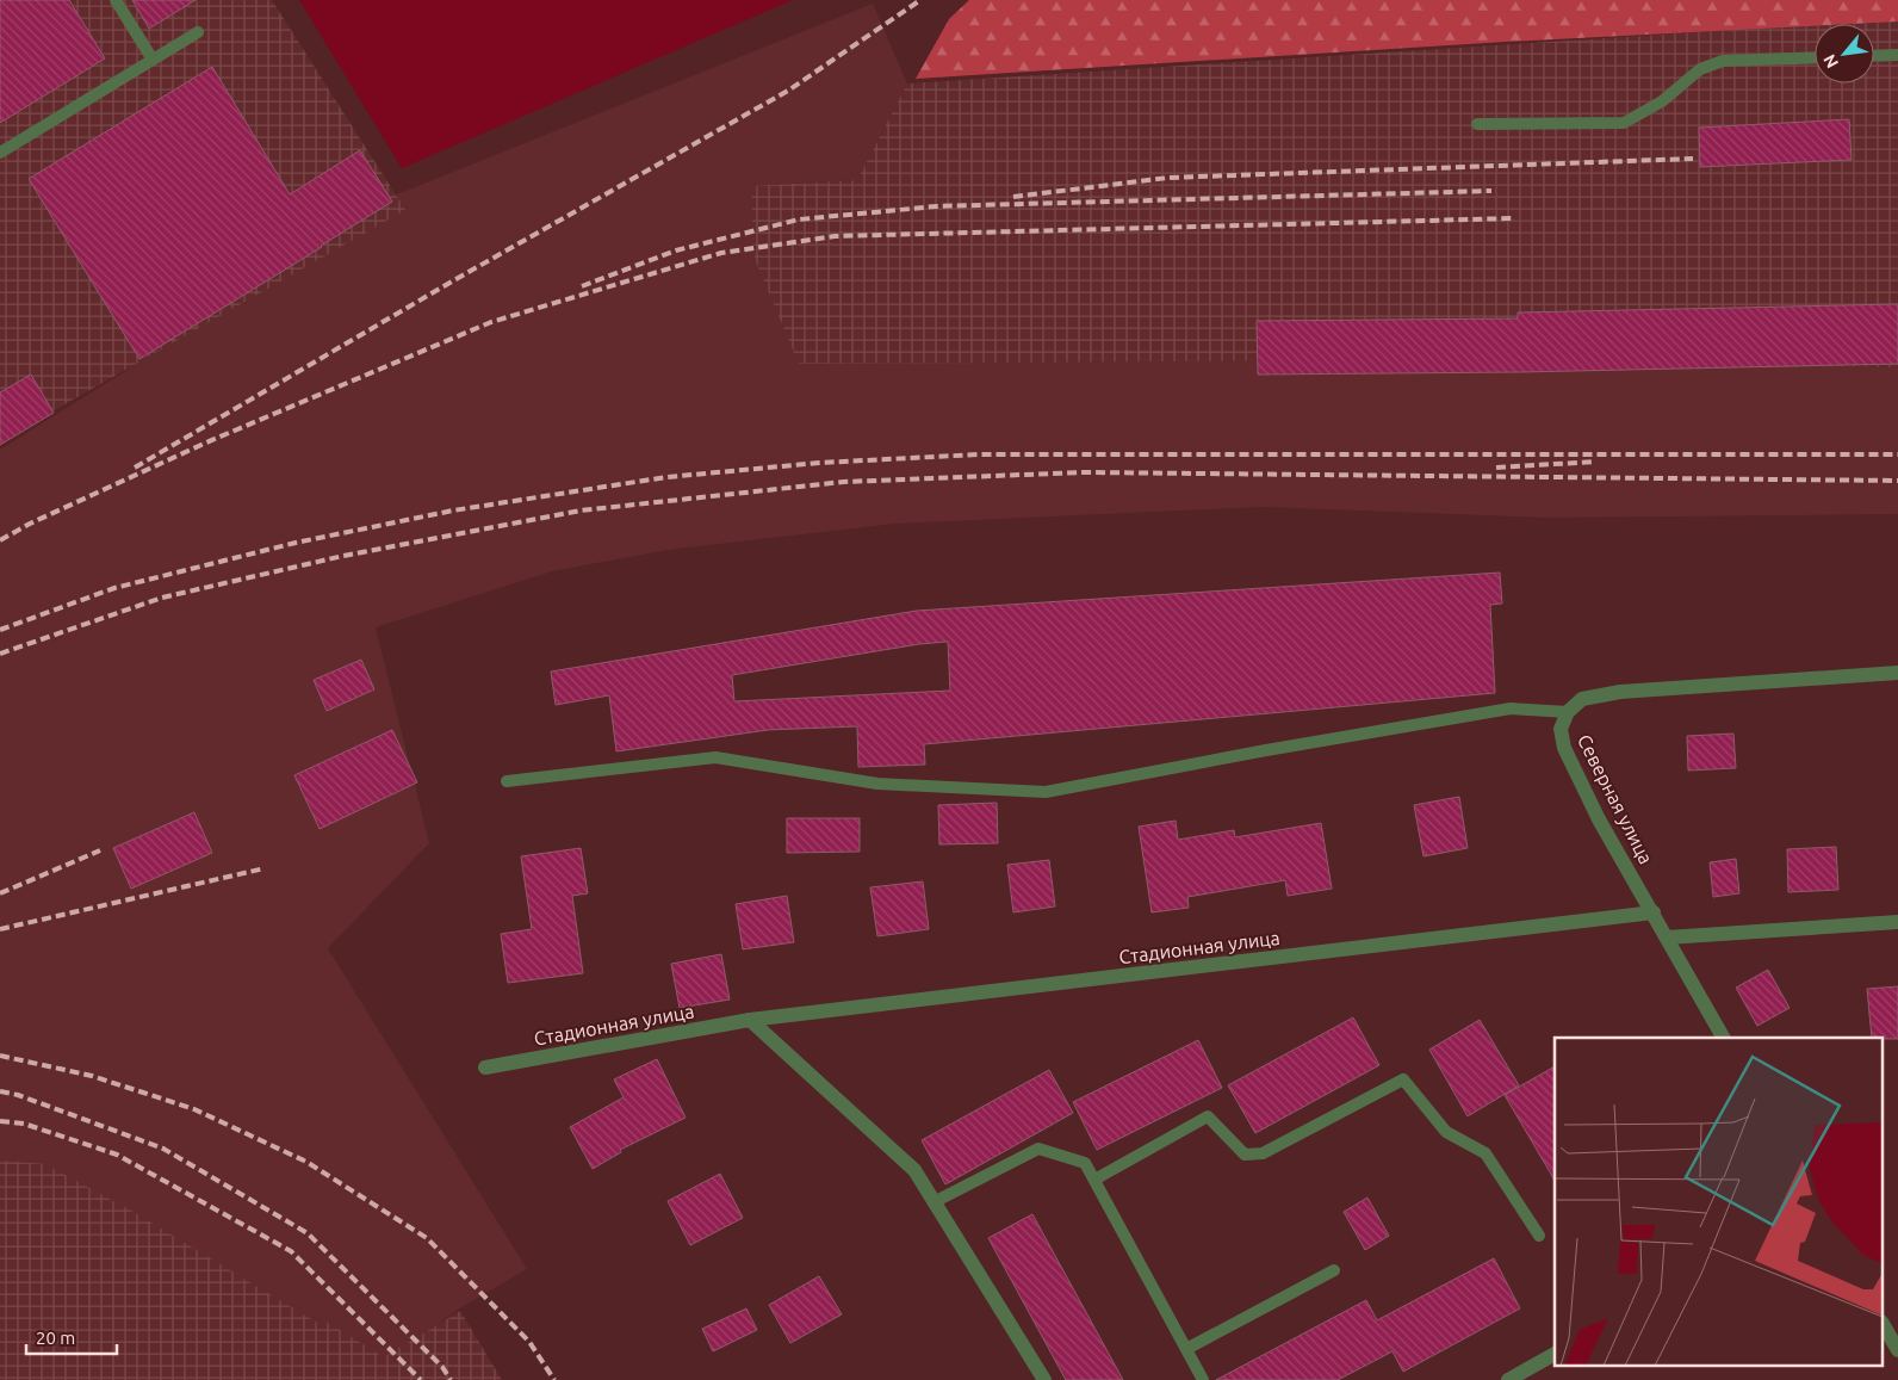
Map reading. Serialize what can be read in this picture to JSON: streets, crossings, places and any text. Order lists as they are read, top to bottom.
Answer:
{
  "streets": {
    "street": ["Северная улица", "Стадионная улица"]
  },
  "crossings": [
    ["Северная улица", "Стадионная улица"]
  ],
  "scale_bar": "20 m",
  "north": "bottom left"
}
